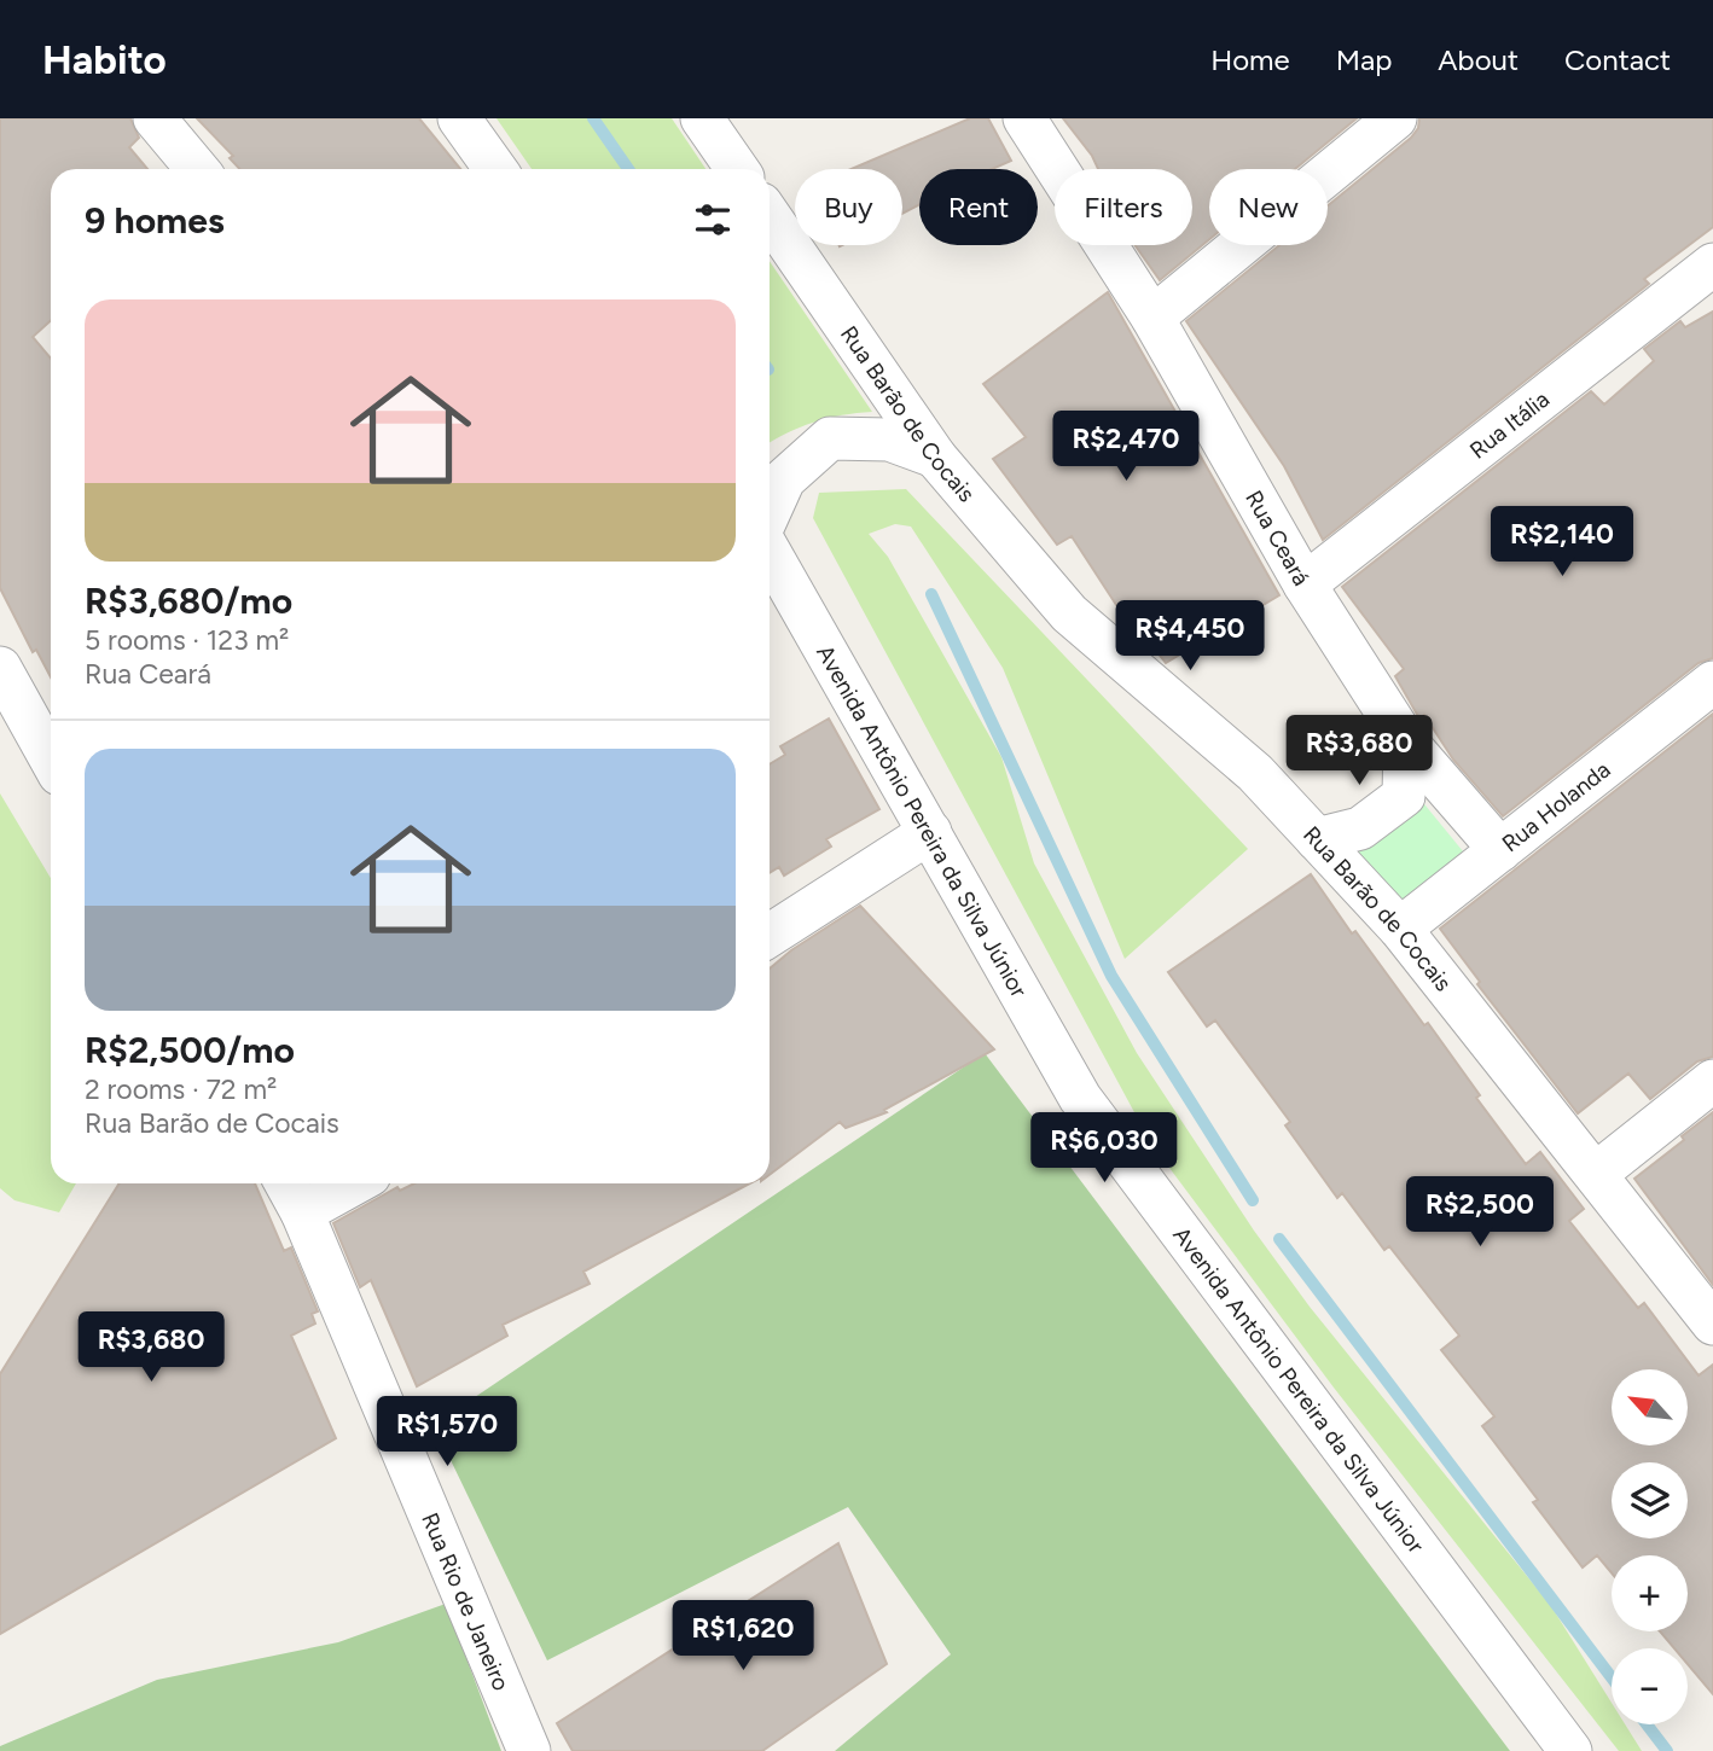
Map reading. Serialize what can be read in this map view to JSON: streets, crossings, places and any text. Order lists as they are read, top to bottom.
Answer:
{
  "streets": {
    "street": [
      "Rua Barão de Cocais",
      "Rua Itália",
      "Rua Ceará",
      "Rua Holanda",
      "Avenida Antônio Pereira da Silva Júnior",
      "Rua Rio de Janeiro"
    ]
  },
  "crossings": [
    ["Rua Barão de Cocais", "Rua Holanda"],
    ["Rua Itália", "Rua Ceará"],
    ["Rua Ceará", "Rua Holanda"]
  ],
  "north": "top left",
  "page": {
    "header": "Habito",
    "nav": [
      "Home",
      "Map",
      "About",
      "Contact"
    ],
    "chip": [
      "Buy",
      "Rent",
      "Filters",
      "New"
    ],
    "heading": "9 homes",
    "list": [
      {
        "name": "R$3,680/mo",
        "note": "5 rooms · 123 m² · Rua Ceará"
      },
      {
        "name": "R$2,500/mo",
        "note": "2 rooms · 72 m² · Rua Barão de Cocais"
      }
    ],
    "price": [
      "R$2,470",
      "R$2,140",
      "R$4,450",
      "R$3,680",
      "R$6,030",
      "R$2,500",
      "R$3,680",
      "R$1,570",
      "R$1,620"
    ],
    "map_buttons": ["+", "−"]
  }
}
